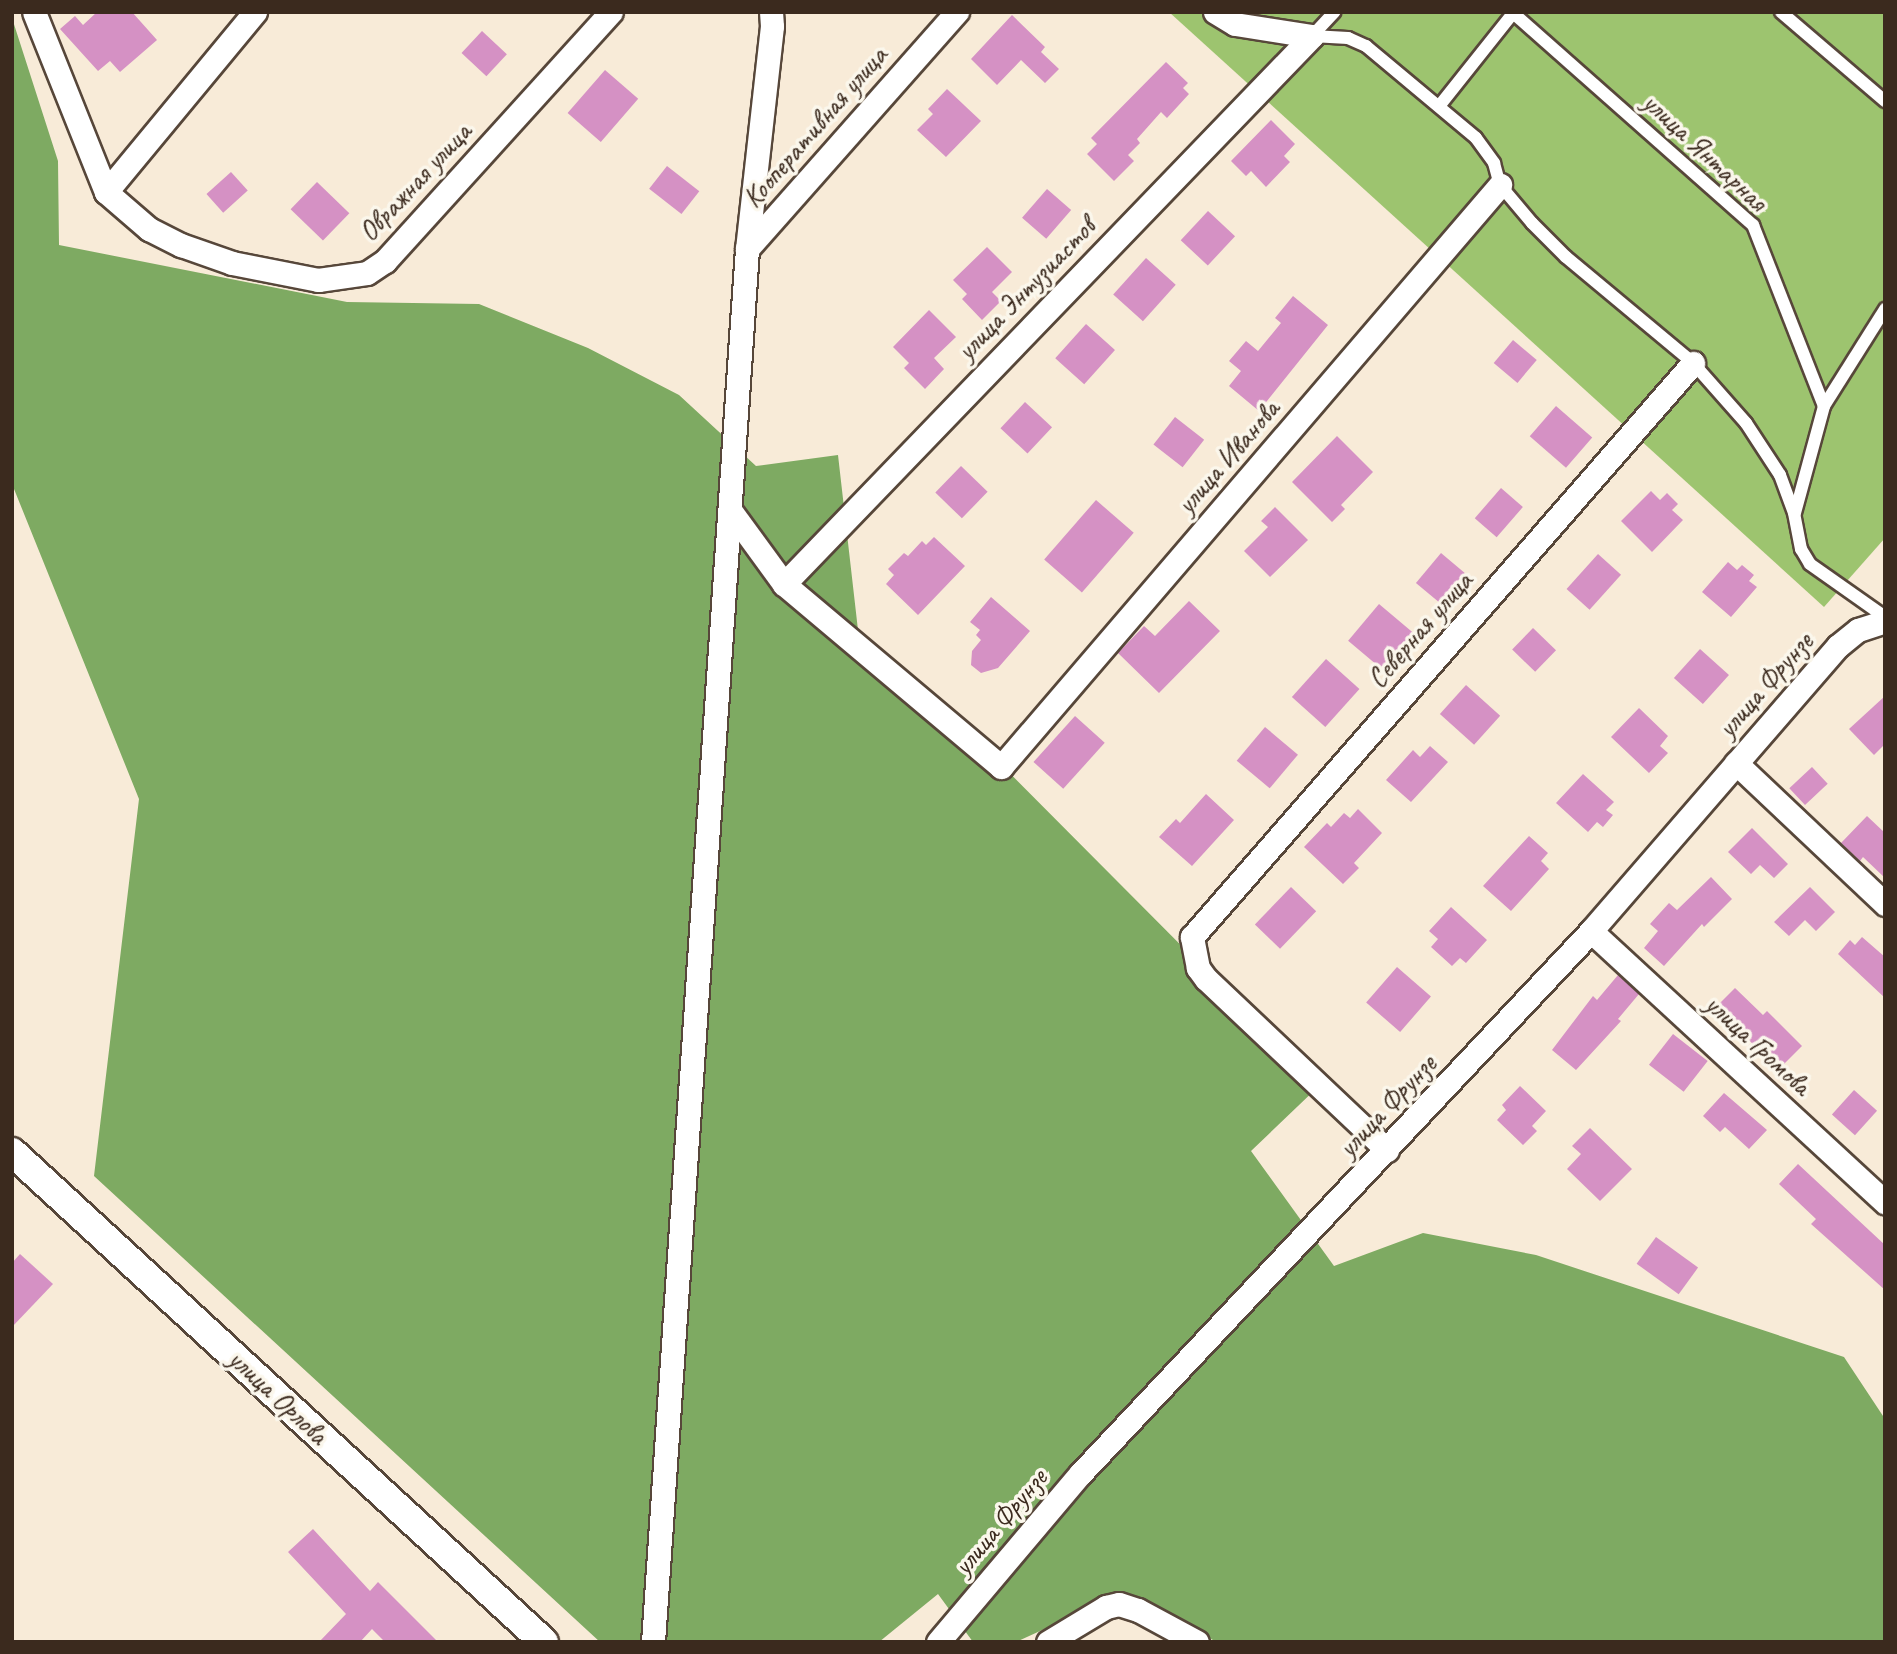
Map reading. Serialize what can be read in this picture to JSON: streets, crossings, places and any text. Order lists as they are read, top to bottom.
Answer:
{
  "streets": {
    "street": [
      "Кооперативная улица",
      "Овражная улица",
      "улица Энтузиастов",
      "улица Иванова",
      "Северная улица",
      "улица Фрунзе",
      "улица Громова",
      "улица Орлова"
    ],
    "lane": ["улица Янтарная"]
  },
  "crossings": [
    ["улица Энтузиастов", "улица Иванова"],
    ["Северная улица", "улица Фрунзе"],
    ["улица Фрунзе", "улица Громова"]
  ]
}
